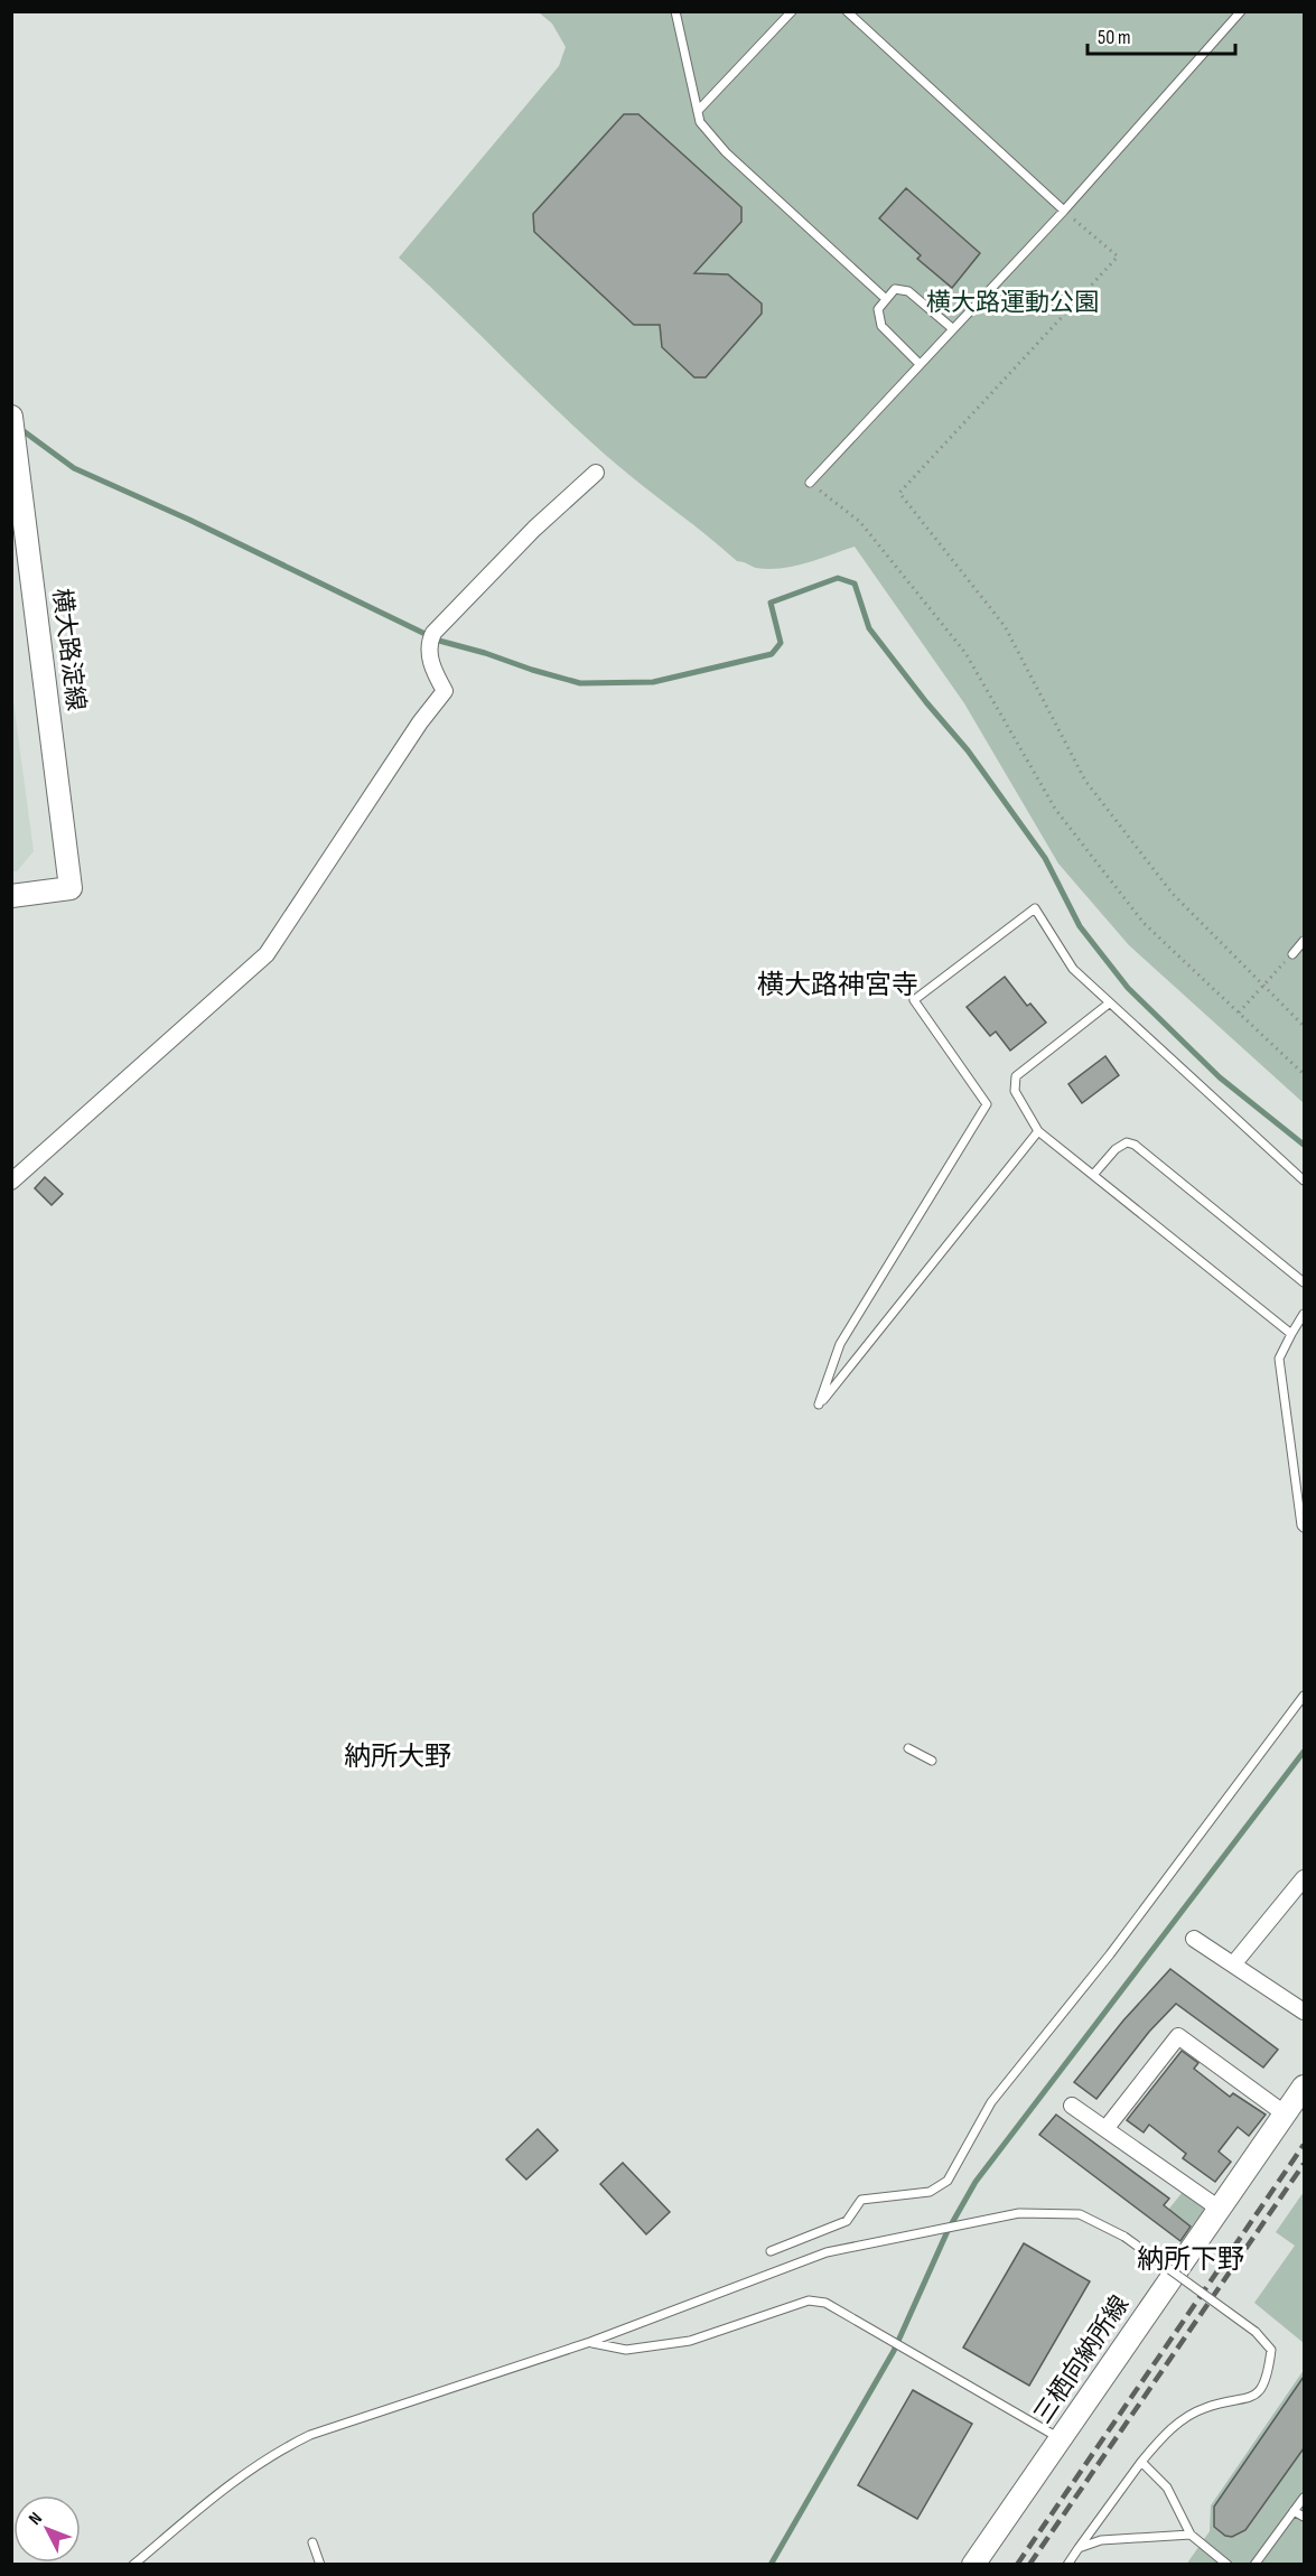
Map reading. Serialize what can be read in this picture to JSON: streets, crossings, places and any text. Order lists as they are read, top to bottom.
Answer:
{
  "streets": {
    "main road": ["横大路淀線", "三栖向納所線"]
  },
  "districts": ["横大路神宮寺", "納所大野", "納所下野"],
  "parks": ["横大路運動公園"],
  "scale_bar": "50 m",
  "north": "top left"
}
